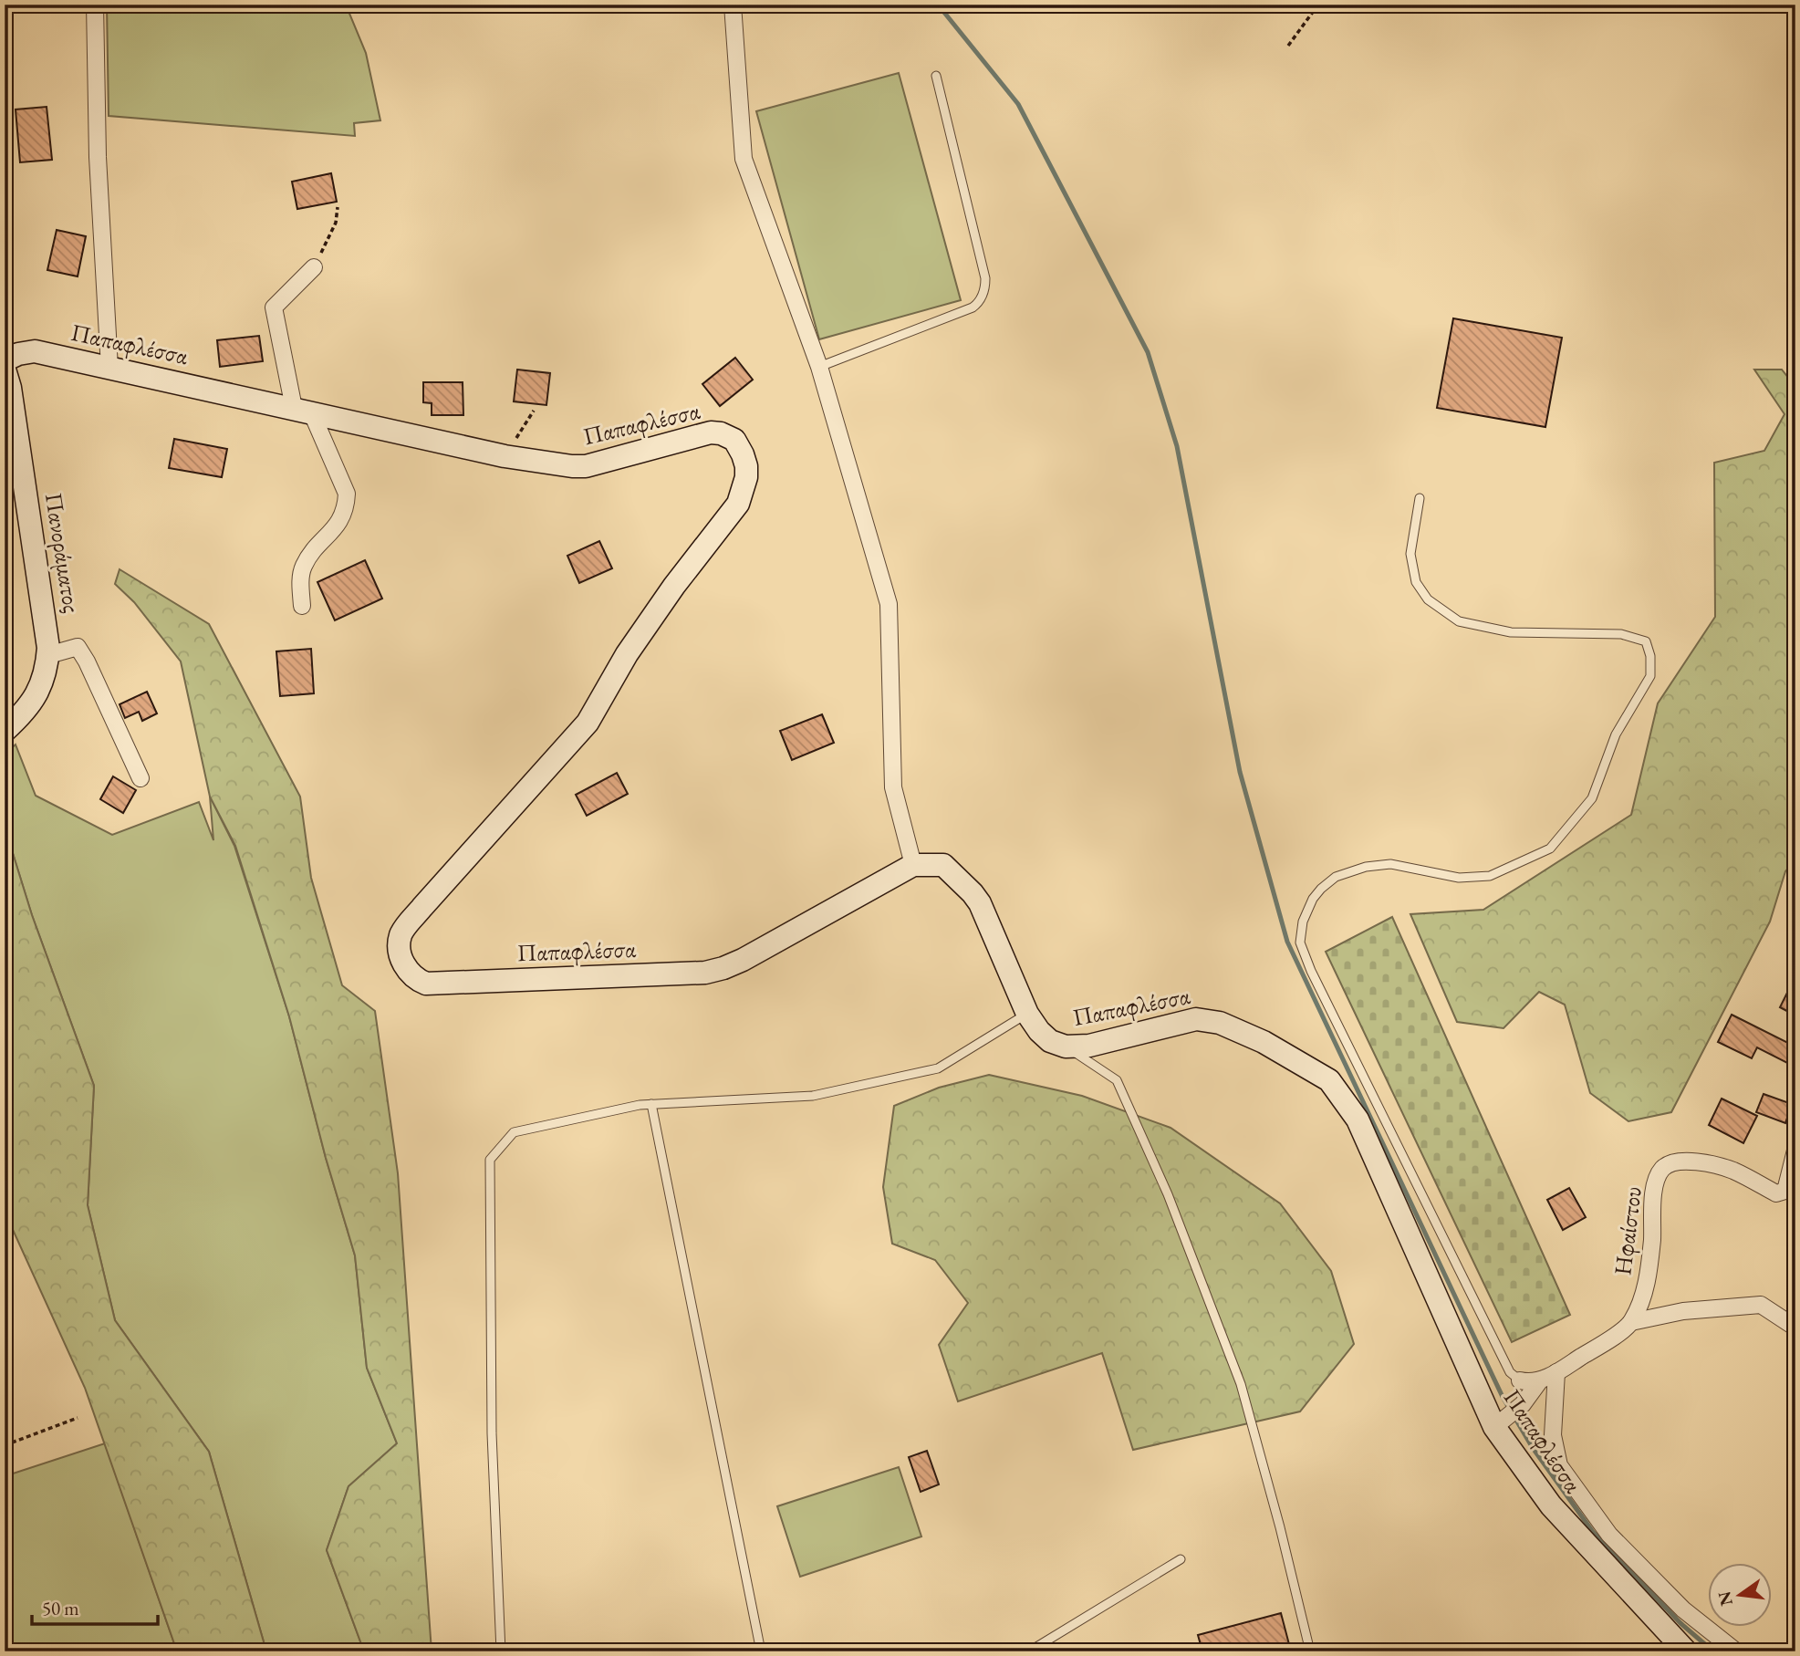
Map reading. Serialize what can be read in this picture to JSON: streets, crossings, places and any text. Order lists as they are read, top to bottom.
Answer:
{
  "streets": {
    "street": ["Παπαφλέσσα", "Πανοράματος", "Ηφαίστου"]
  },
  "crossings": [
    ["Παπαφλέσσα", "Ηφαίστου"]
  ],
  "scale_bar": "50 m",
  "north": "left"
}
